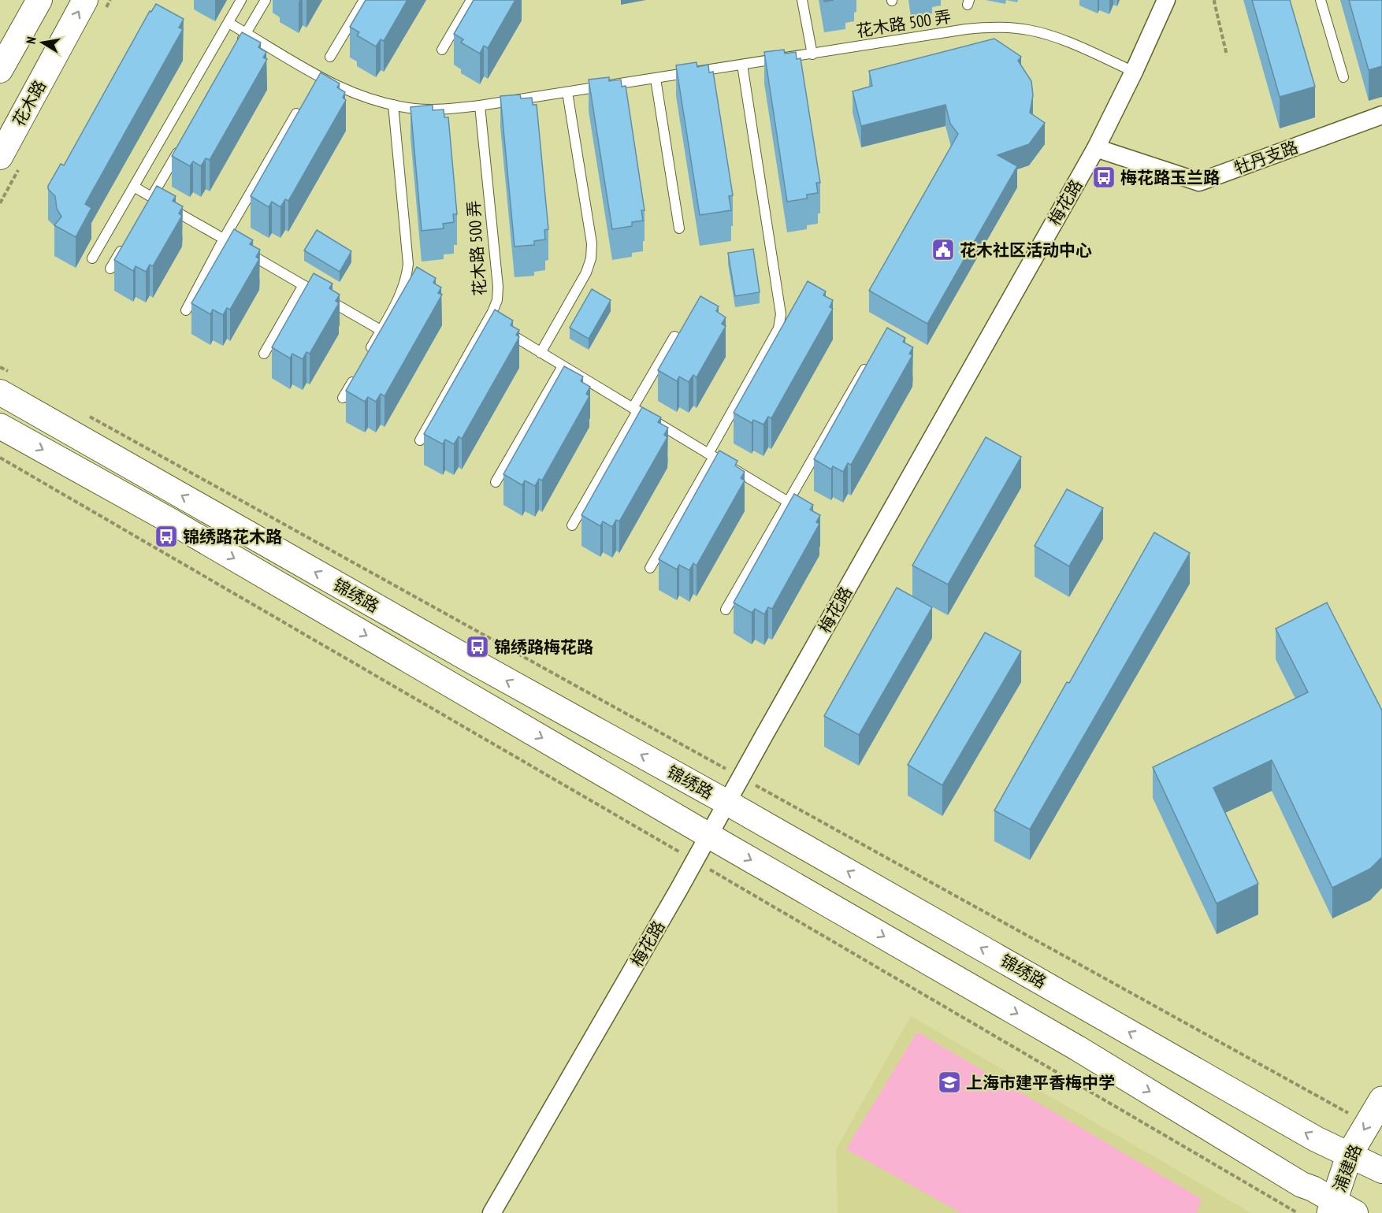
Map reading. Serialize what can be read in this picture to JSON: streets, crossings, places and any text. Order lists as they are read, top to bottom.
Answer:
{
  "streets": {
    "main road": ["花木路", "锦绣路", "浦建路"],
    "street": ["牡丹支路", "梅花路"],
    "lane": ["花木路 500 弄"]
  },
  "crossings": [
    ["花木路 500 弄", "梅花路"],
    ["牡丹支路", "梅花路"],
    ["梅花路", "锦绣路"],
    ["锦绣路", "浦建路"]
  ],
  "places": {
    "bus stop": ["梅花路玉兰路", "锦绣路花木路", "锦绣路梅花路"],
    "public building": ["花木社区活动中心"],
    "school or university": ["上海市建平香梅中学"]
  },
  "north": "left"
}
